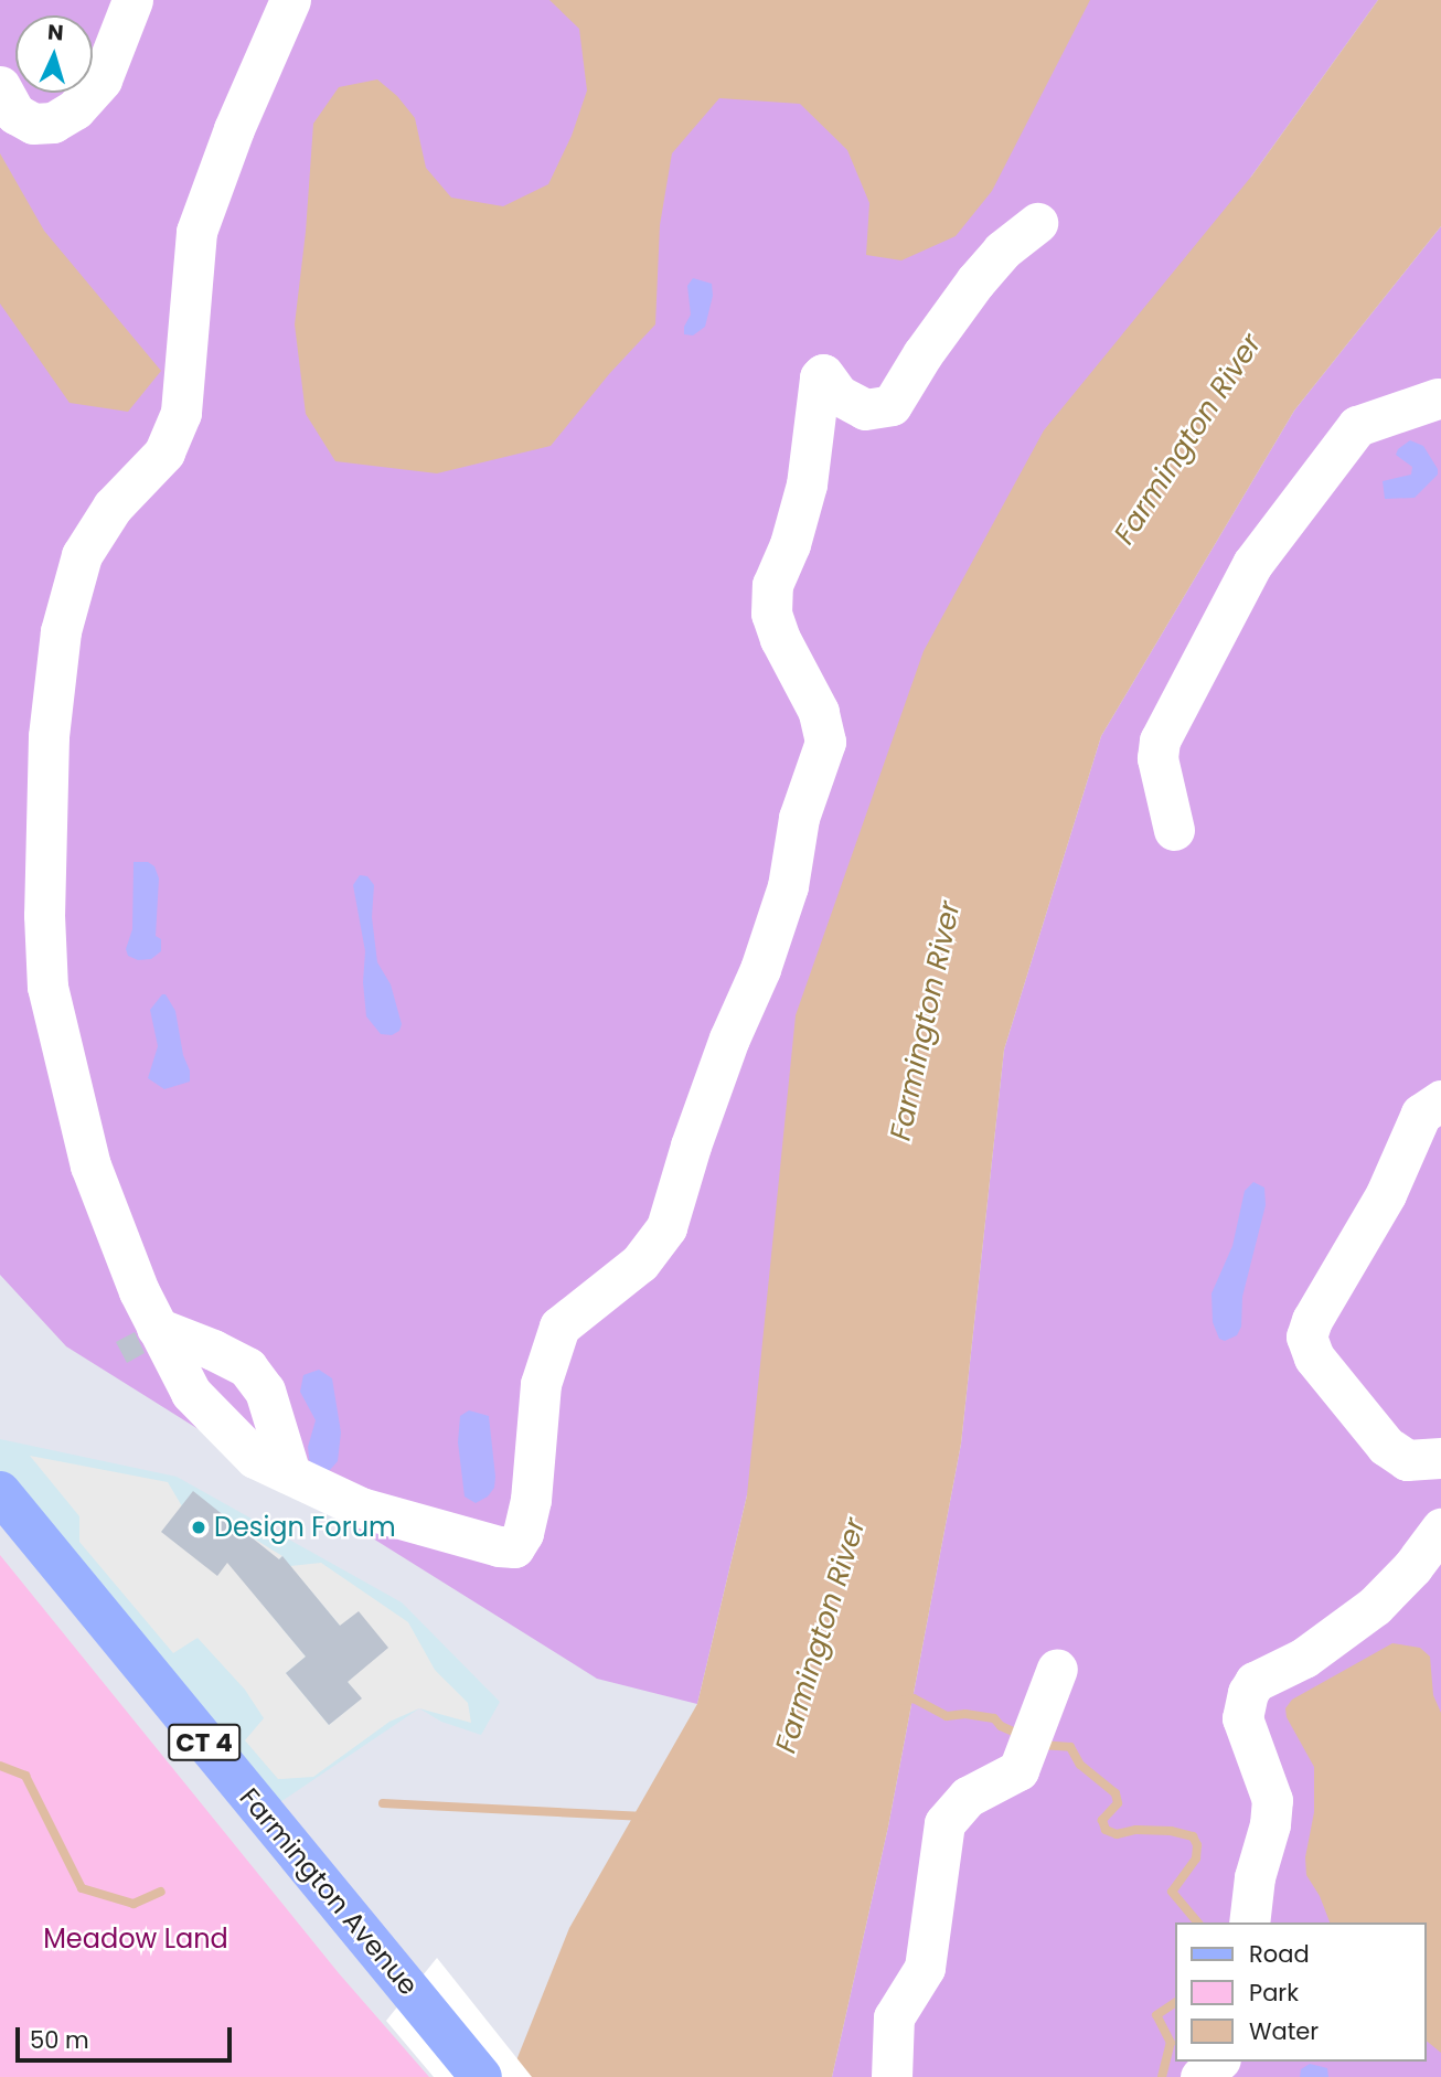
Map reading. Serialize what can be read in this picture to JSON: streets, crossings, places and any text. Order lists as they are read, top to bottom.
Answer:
{
  "streets": {
    "main road": ["CT 4", "Farmington Avenue"]
  },
  "water": ["Farmington River"],
  "parks": ["Meadow Land"],
  "places": ["Design Forum"],
  "legend": ["Road", "Park", "Water"],
  "scale_bar": "50 m",
  "north": "top"
}
